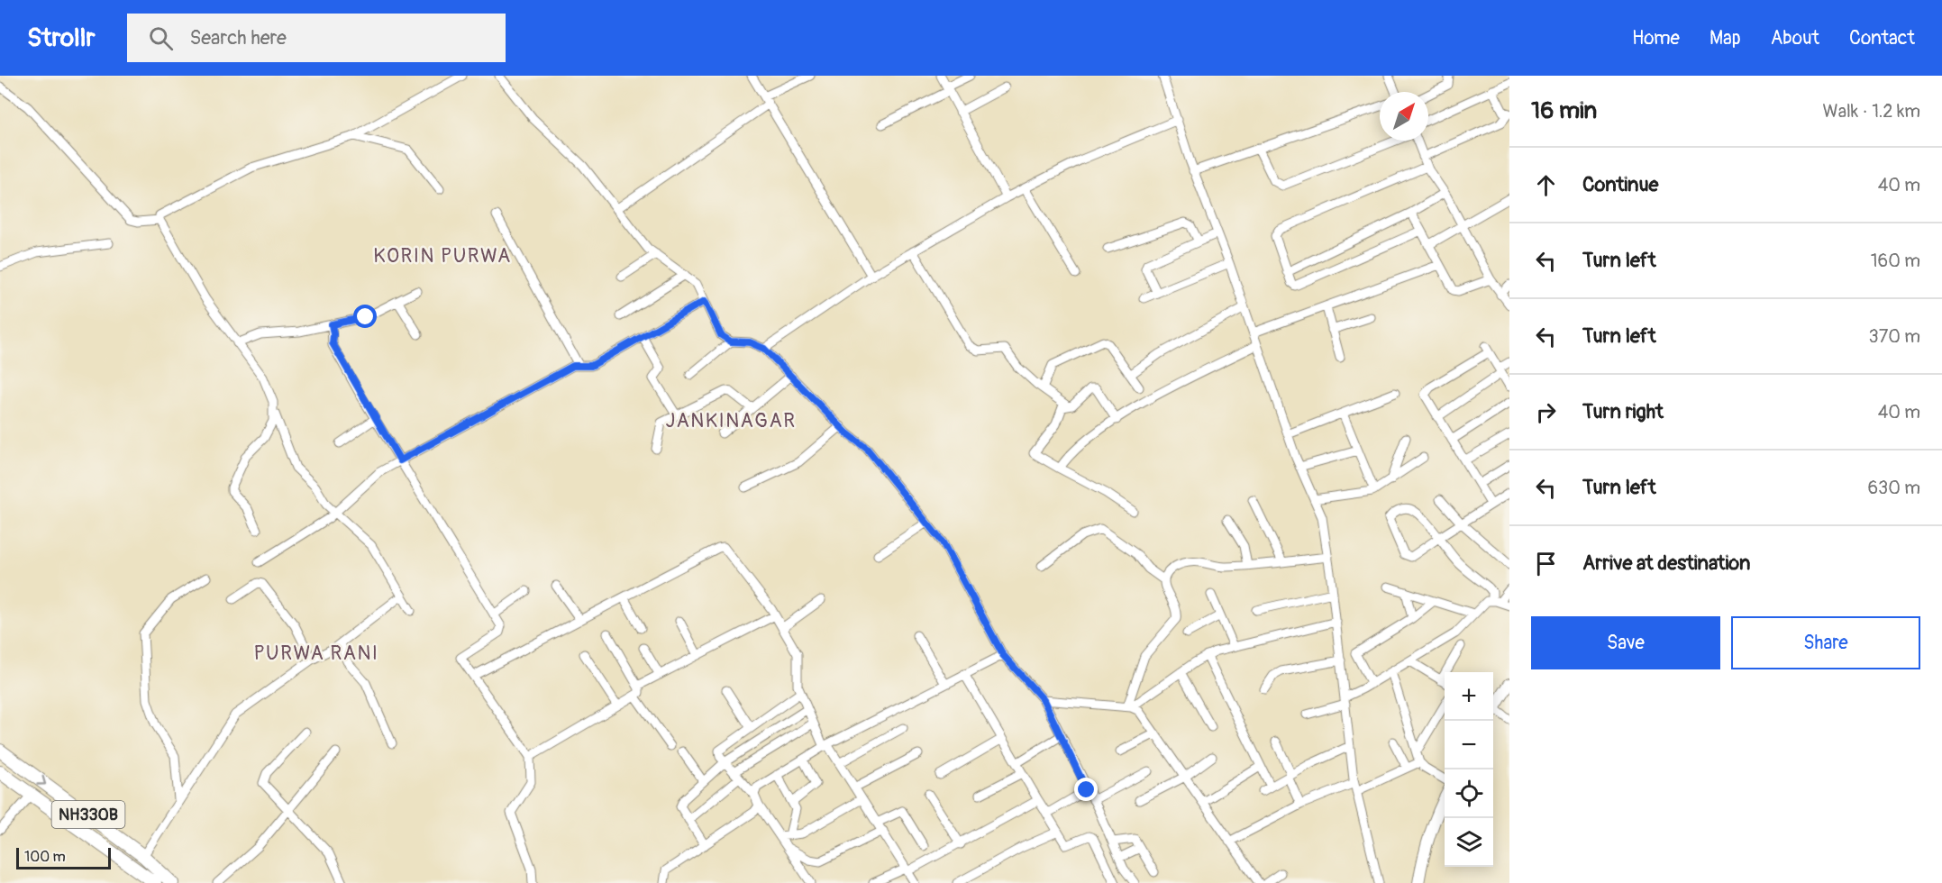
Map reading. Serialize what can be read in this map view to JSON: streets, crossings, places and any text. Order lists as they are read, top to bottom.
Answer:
{
  "streets": {
    "highway": ["NH330B"]
  },
  "districts": ["KORIN PURWA", "JANKINAGAR", "PURWA RANI"],
  "scale_bar": "100 m",
  "north": "top right",
  "page": {
    "header": "Strollr",
    "search": "Search here",
    "nav": [
      "Home",
      "Map",
      "About",
      "Contact"
    ],
    "heading": ["16 min", "Walk · 1.2 km"],
    "list": [
      ["Continue", "40 m"],
      ["Turn left", "160 m"],
      ["Turn left", "370 m"],
      ["Turn right", "40 m"],
      ["Turn left", "630 m"],
      "Arrive at destination"
    ],
    "buttons": ["Save", "Share"],
    "map_buttons": ["+", "−"],
    "scale": "100 m"
  }
}
